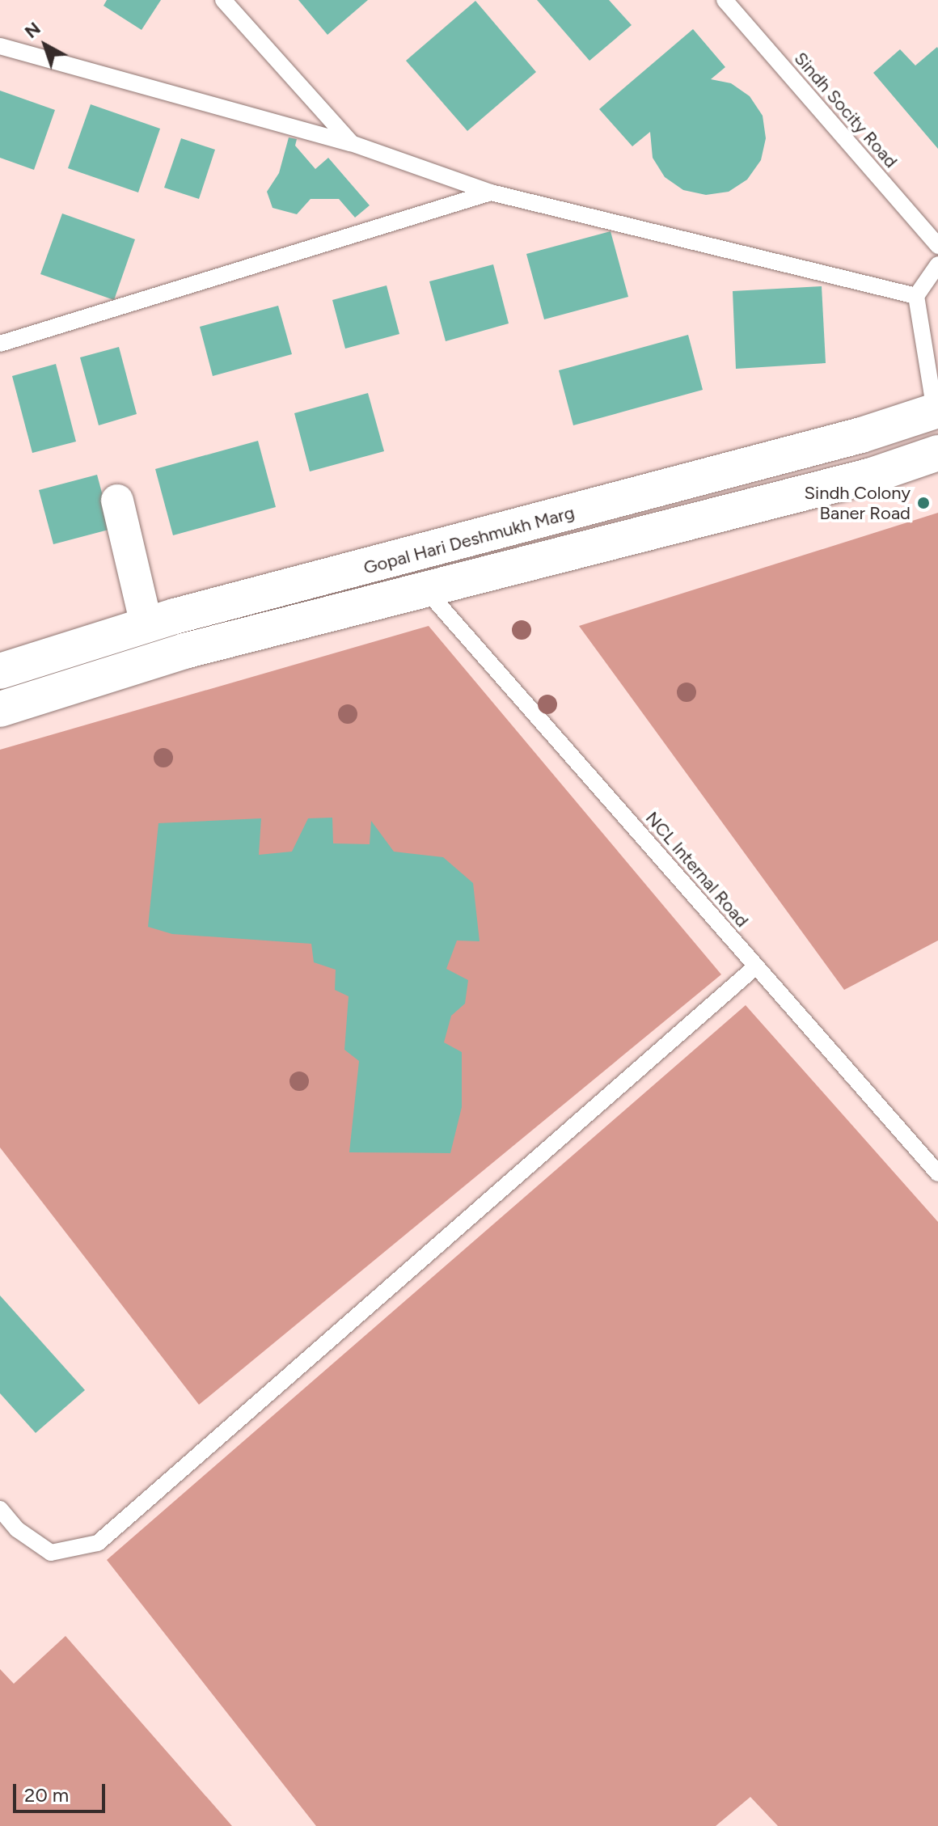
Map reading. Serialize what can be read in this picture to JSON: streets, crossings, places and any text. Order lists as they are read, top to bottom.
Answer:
{
  "streets": {
    "main road": ["Gopal Hari Deshmukh Marg"],
    "lane": ["Sindh Socity Road", "NCL Internal Road"]
  },
  "places": ["Sindh Colony Baner Road"],
  "scale_bar": "20 m",
  "north": "top left"
}
